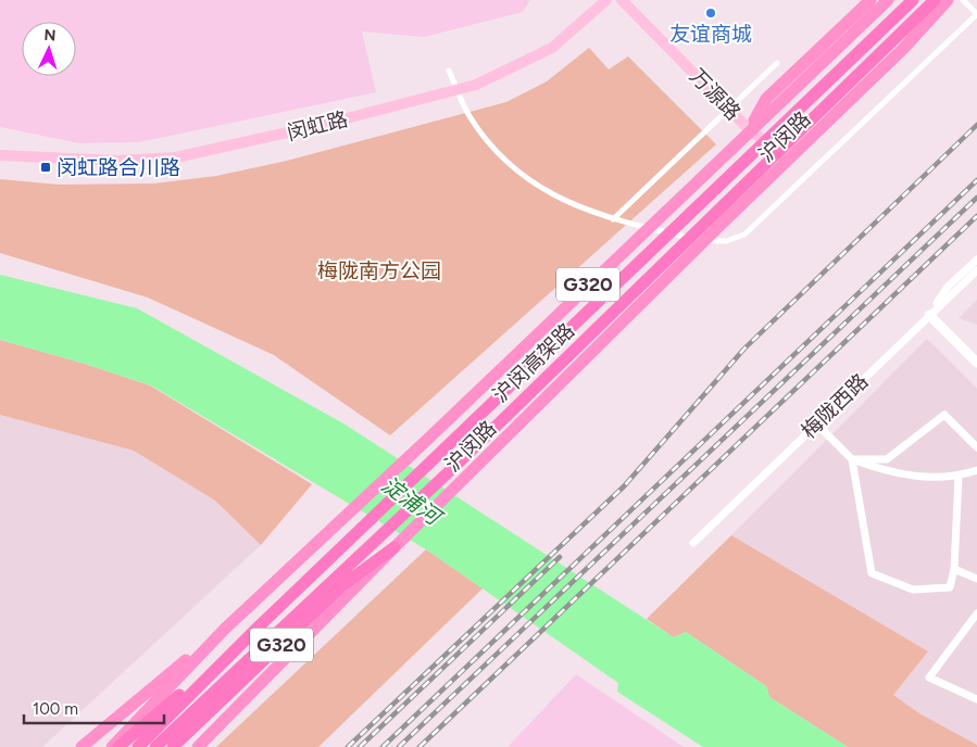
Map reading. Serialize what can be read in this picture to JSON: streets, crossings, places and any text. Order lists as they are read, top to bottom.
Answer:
{
  "streets": {
    "highway": ["沪闵路", "G320", "沪闵高架路"],
    "main road": ["万源路", "闵虹路"],
    "street": ["梅陇西路"]
  },
  "crossings": [
    ["万源路", "沪闵路"]
  ],
  "water": ["淀浦河"],
  "parks": ["梅陇南方公园"],
  "places": {
    "other": ["友谊商城"],
    "transit": ["闵虹路合川路"]
  },
  "scale_bar": "100 m",
  "north": "top"
}
